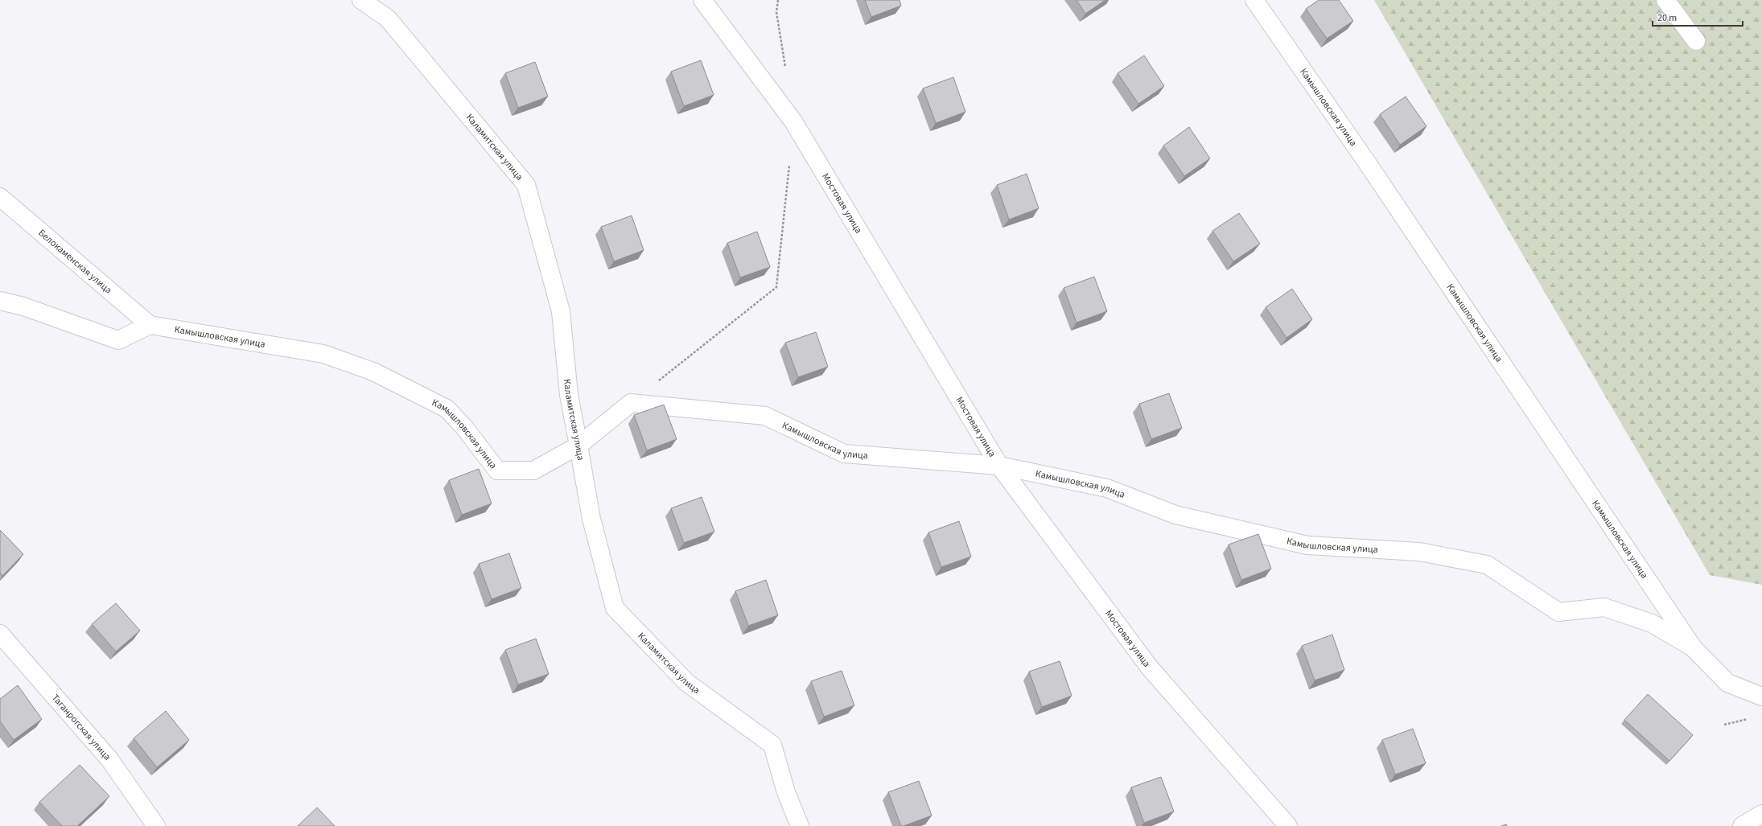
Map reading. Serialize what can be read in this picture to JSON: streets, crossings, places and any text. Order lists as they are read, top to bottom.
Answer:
{
  "streets": {
    "street": [
      "Камышловская улица",
      "Каламитская улица",
      "Мостовая улица",
      "Белокаменская улица",
      "Таганрогская улица"
    ]
  },
  "crossings": [
    ["Камышловская улица", "Каламитская улица"],
    ["Камышловская улица", "Мостовая улица"],
    ["Камышловская улица", "Белокаменская улица"]
  ],
  "scale_bar": "20 m"
}
